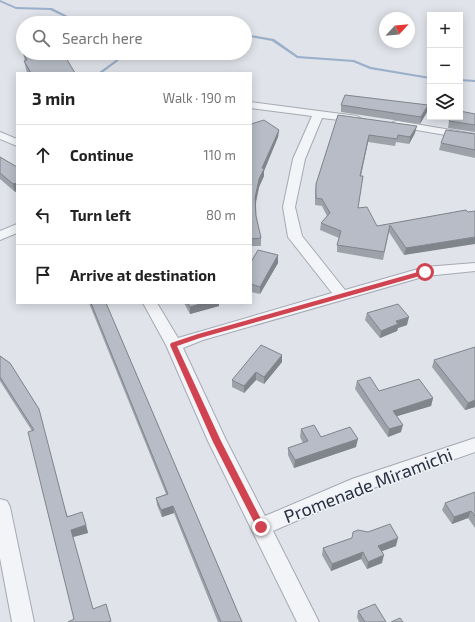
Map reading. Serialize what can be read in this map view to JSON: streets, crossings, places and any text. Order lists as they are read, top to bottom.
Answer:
{
  "streets": {
    "street": ["Promenade Miramichi"]
  },
  "north": "top right",
  "page": {
    "map_buttons": ["+", "−"],
    "search": "Search here",
    "heading": ["3 min", "Walk · 190 m"],
    "list": [
      ["Continue", "110 m"],
      ["Turn left", "80 m"],
      "Arrive at destination"
    ]
  }
}
